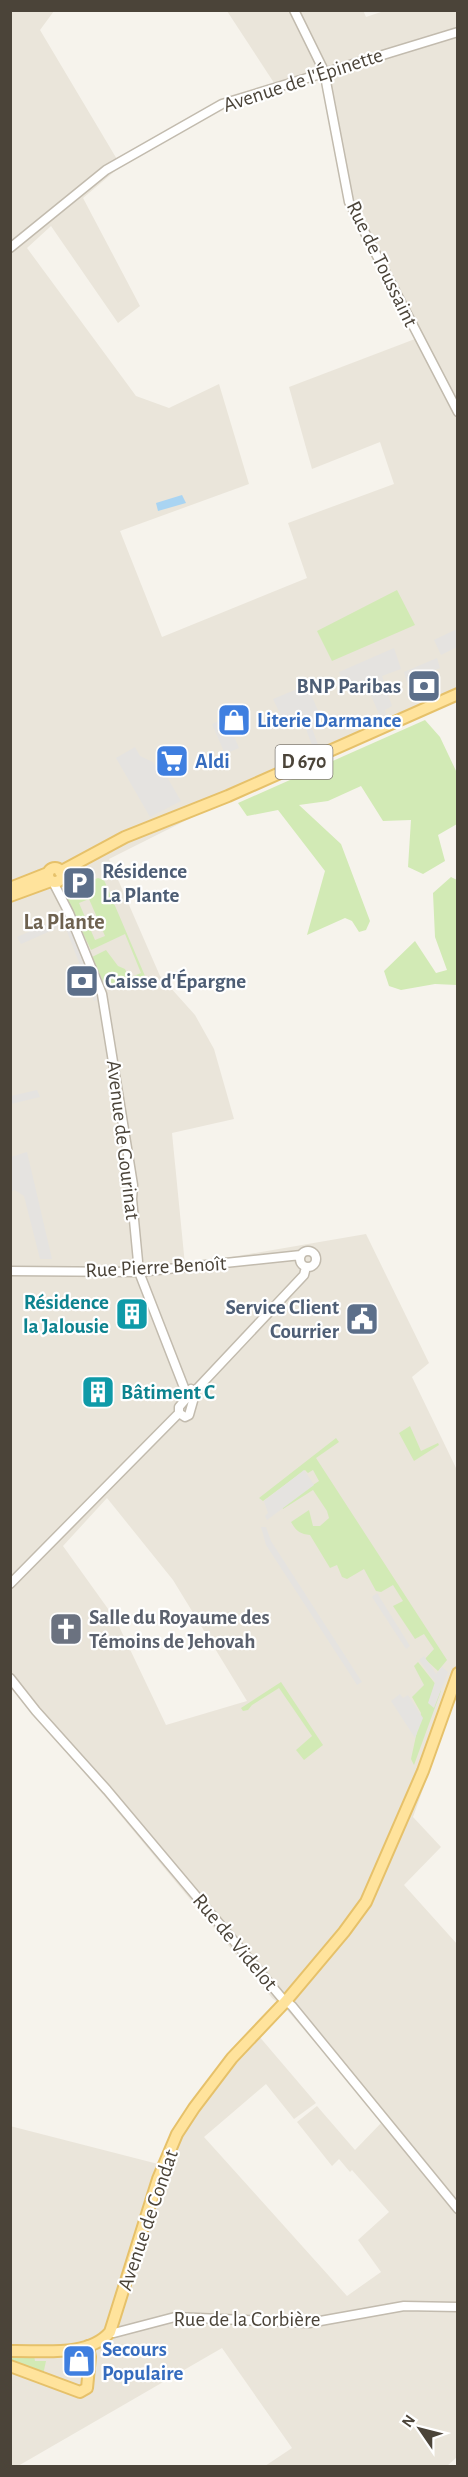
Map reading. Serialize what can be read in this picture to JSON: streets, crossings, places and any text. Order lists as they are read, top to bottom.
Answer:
{
  "streets": {
    "main road": ["D 670", "Avenue de Condat"],
    "street": [
      "Avenue de l'Épinette",
      "Rue de Toussaint",
      "Avenue de Gourinat",
      "Rue Pierre Benoît",
      "Rue de Videlot",
      "Rue de la Corbière"
    ]
  },
  "crossings": [
    ["Avenue de l'Épinette", "Rue de Toussaint"],
    ["D 670", "Avenue de Gourinat"],
    ["Avenue de Gourinat", "Rue Pierre Benoît"],
    ["Rue de Videlot", "Avenue de Condat"],
    ["Avenue de Condat", "Rue de la Corbière"]
  ],
  "districts": ["La Plante"],
  "places": {
    "bank": ["BNP Paribas", "Caisse d'Épargne"],
    "shop": ["Literie Darmance", "Secours Populaire"],
    "supermarket": ["Aldi"],
    "parking": ["Résidence La Plante"],
    "building": ["Résidence la Jalousie", "Bâtiment C"],
    "public building": ["Service Client Courrier"],
    "church": ["Salle du Royaume des Témoins de Jehovah"]
  },
  "north": "top left"
}
